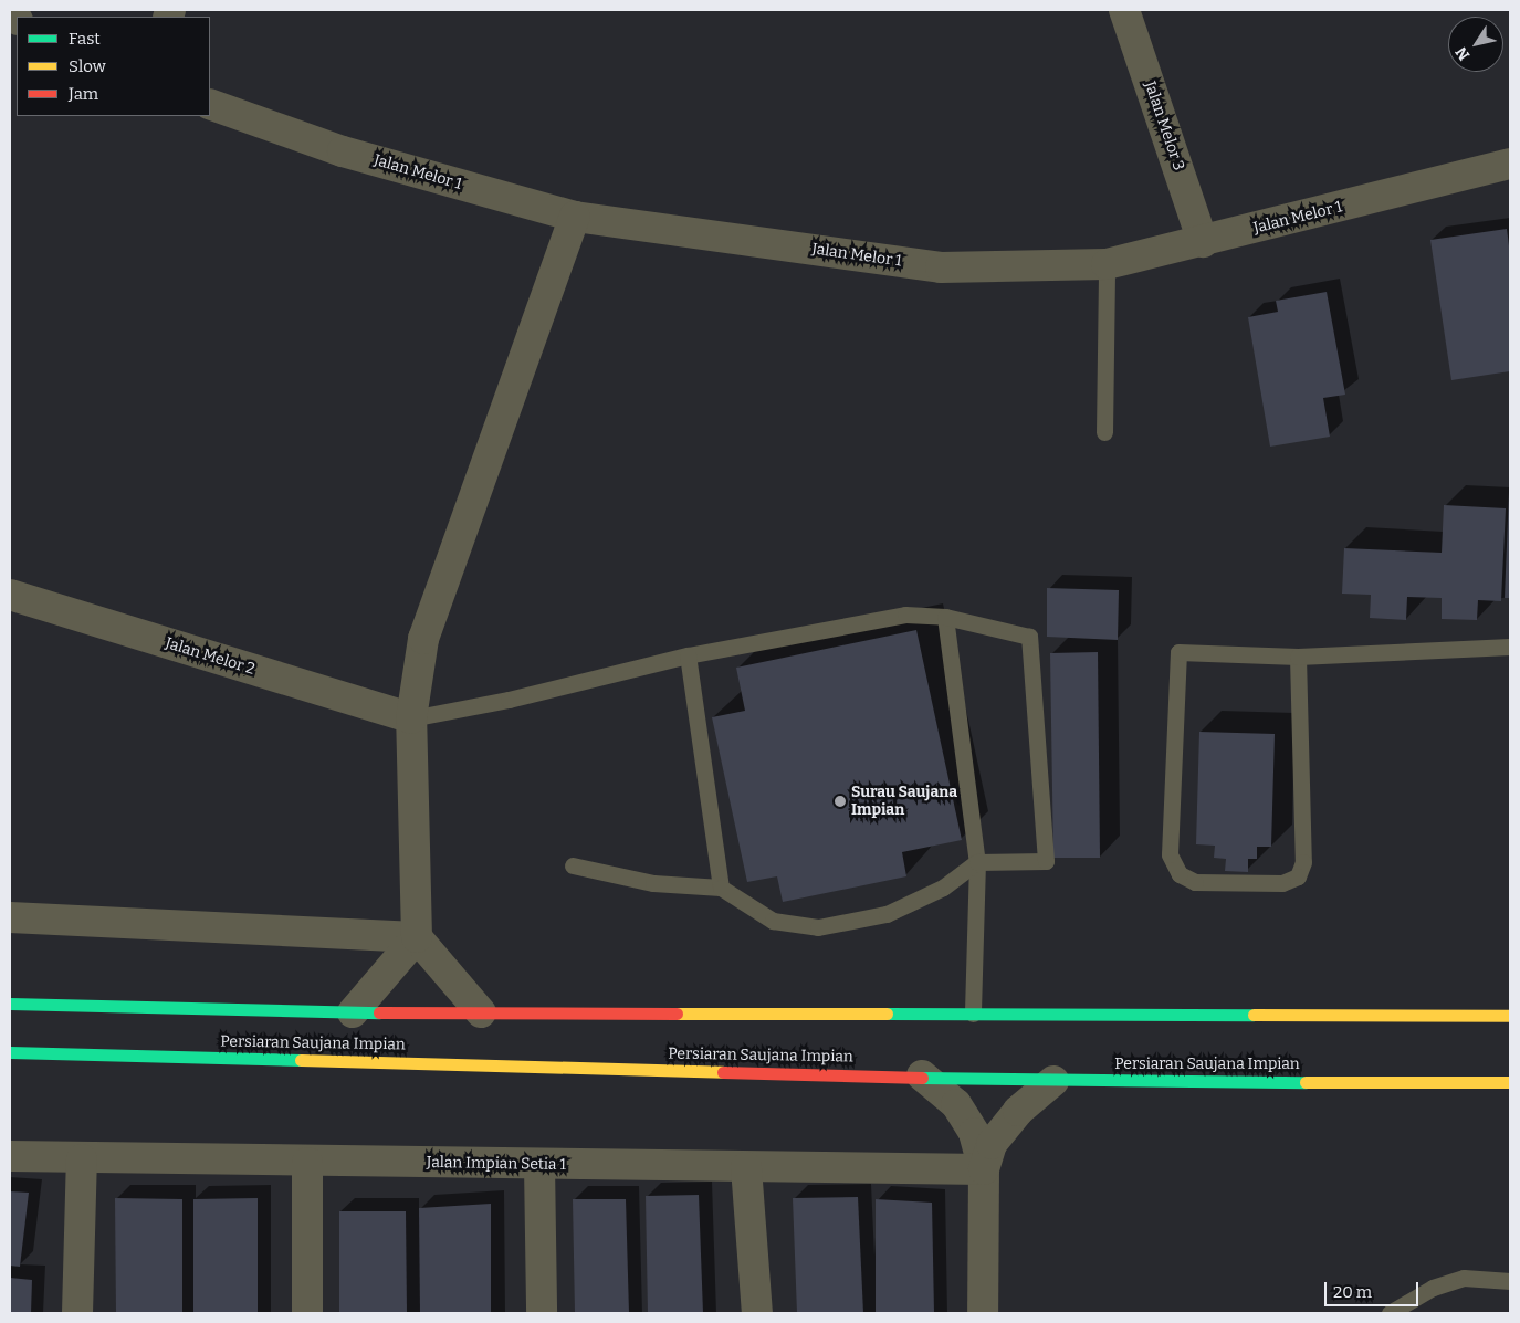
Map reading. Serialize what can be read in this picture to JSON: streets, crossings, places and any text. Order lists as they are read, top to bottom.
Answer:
{
  "streets": {
    "highway": ["Persiaran Saujana Impian"],
    "street": [
      "Jalan Melor 3",
      "Jalan Melor 1",
      "Jalan Melor 2",
      "Jalan Impian Setia 1"
    ]
  },
  "crossings": [
    ["Jalan Melor 3", "Jalan Melor 1"]
  ],
  "places": ["Surau Saujana Impian"],
  "legend": ["Fast", "Slow", "Jam"],
  "scale_bar": "20 m",
  "north": "bottom left"
}
